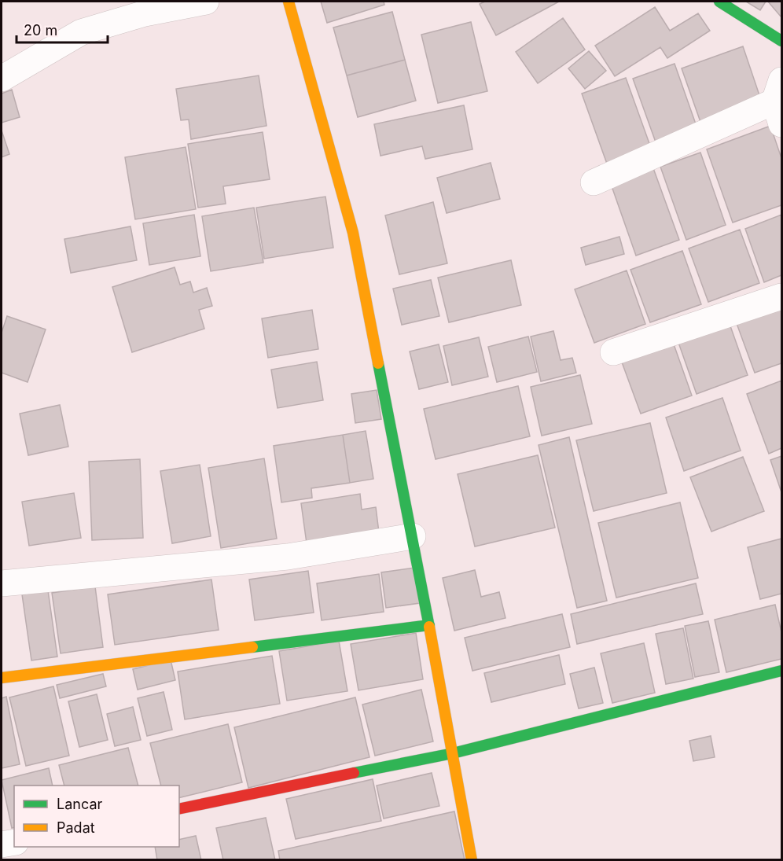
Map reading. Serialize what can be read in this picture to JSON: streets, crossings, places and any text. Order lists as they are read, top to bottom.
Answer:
{
  "legend": ["Lancar", "Padat"],
  "scale_bar": "20 m"
}
